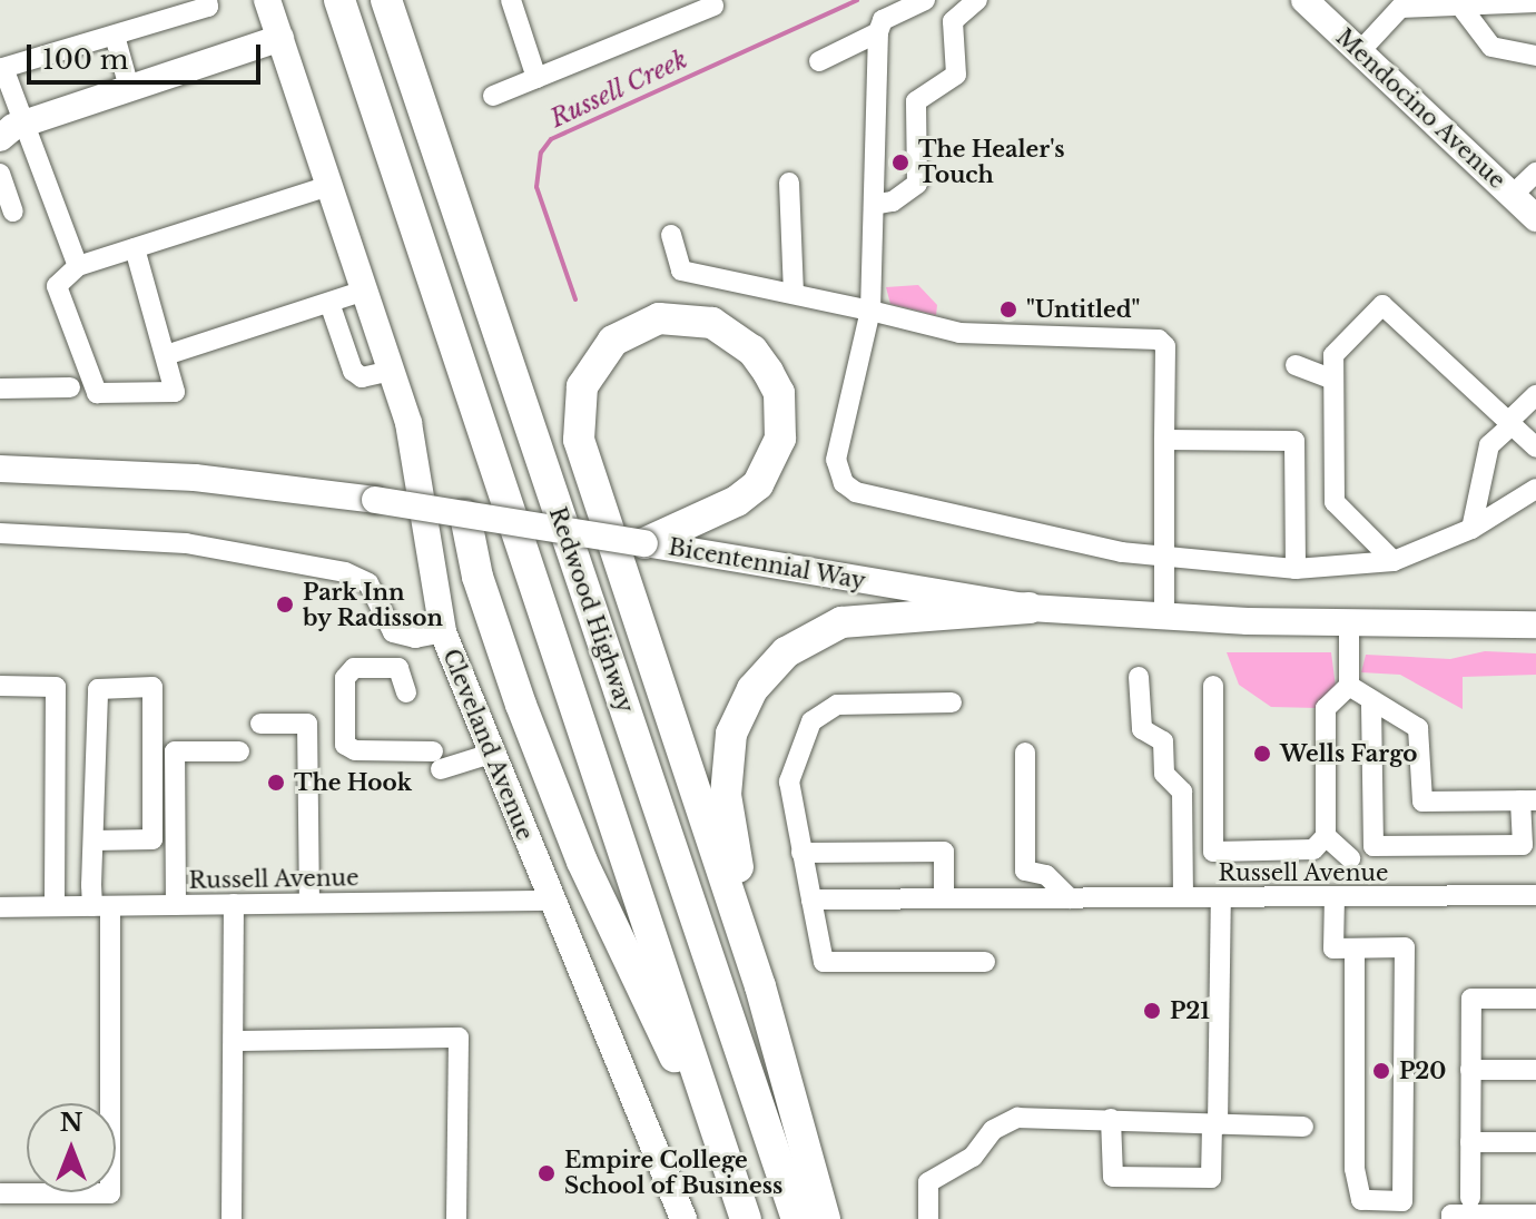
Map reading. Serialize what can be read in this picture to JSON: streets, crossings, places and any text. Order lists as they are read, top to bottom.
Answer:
{
  "streets": {
    "highway": ["Redwood Highway"],
    "main road": ["Mendocino Avenue", "Bicentennial Way", "Cleveland Avenue"],
    "street": ["Russell Avenue"]
  },
  "crossings": [
    ["Cleveland Avenue", "Russell Avenue"]
  ],
  "water": ["Russell Creek"],
  "places": [
    "The Healer's Touch",
    "\"Untitled\"",
    "Park Inn by Radisson",
    "Wells Fargo",
    "The Hook",
    "P21",
    "P20",
    "Empire College School of Business"
  ],
  "scale_bar": "100 m",
  "north": "top"
}
